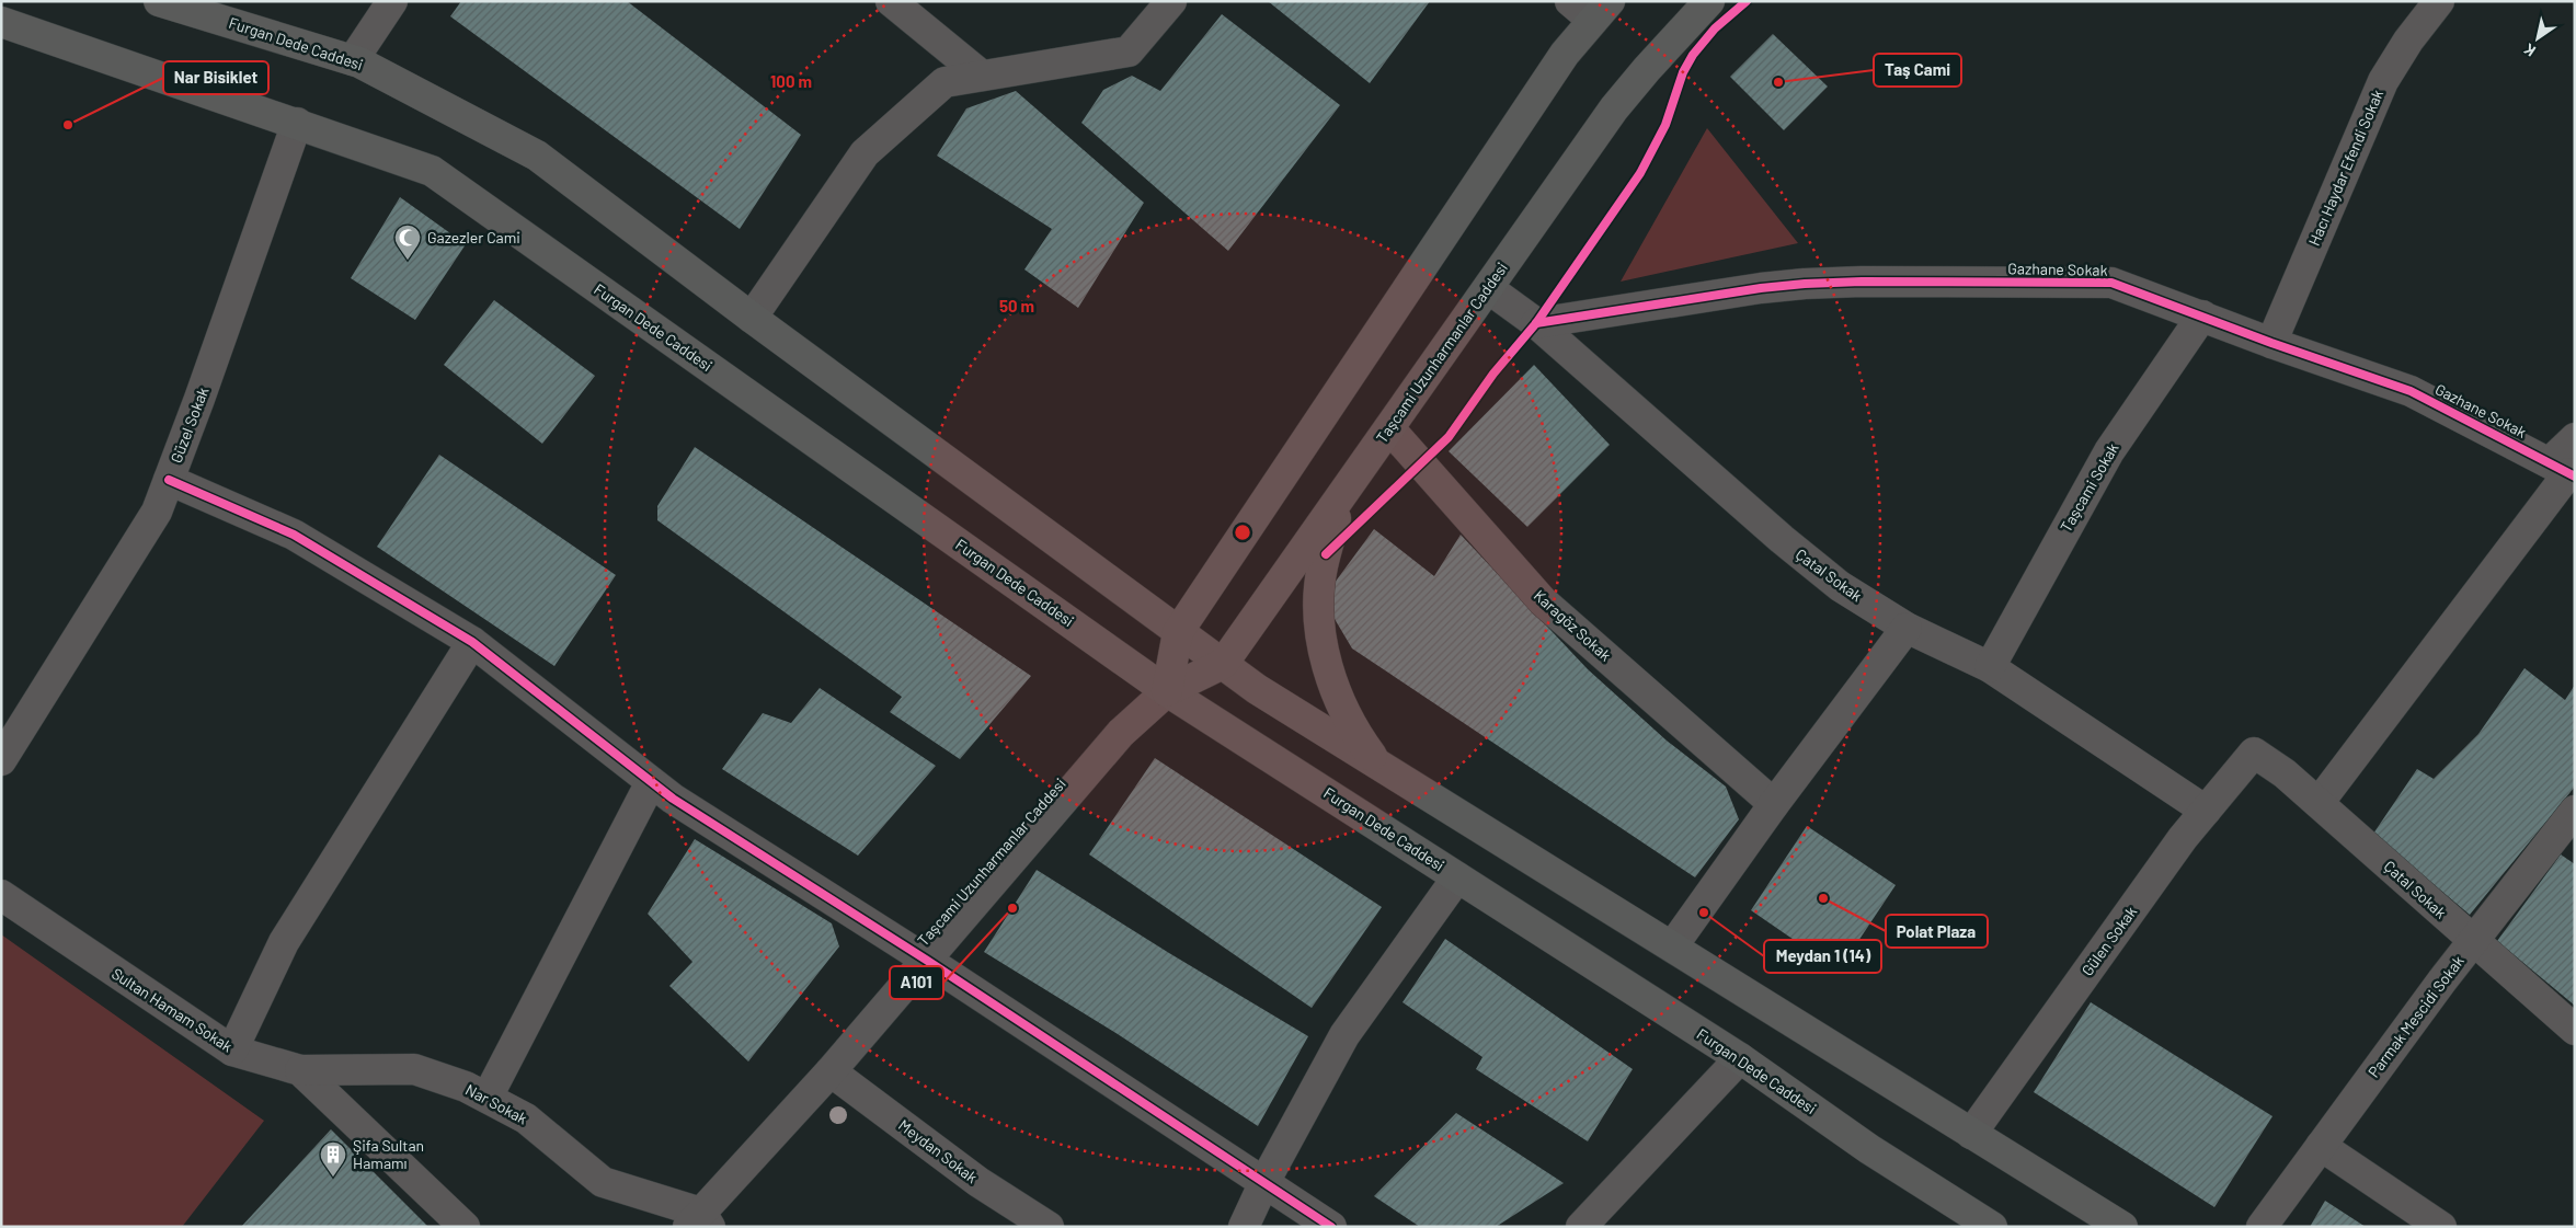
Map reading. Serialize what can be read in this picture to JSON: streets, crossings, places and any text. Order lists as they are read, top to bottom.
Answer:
{
  "streets": {
    "main road": ["Furgan Dede Caddesi", "Taşcami Uzunharmanlar Caddesi"],
    "street": [
      "Hacı Haydar Efendi Sokak",
      "Gazhane Sokak",
      "Güzel Sokak",
      "Taşcami Sokak",
      "Çatal Sokak",
      "Karagöz Sokak",
      "Gülen Sokak",
      "Sultan Hamam Sokak",
      "Parmak Mescidi Sokak",
      "Nar Sokak",
      "Meydan Sokak"
    ]
  },
  "crossings": [
    ["Furgan Dede Caddesi", "Taşcami Uzunharmanlar Caddesi"],
    ["Furgan Dede Caddesi", "Güzel Sokak"],
    ["Furgan Dede Caddesi", "Gülen Sokak"],
    ["Hacı Haydar Efendi Sokak", "Gazhane Sokak"],
    ["Gazhane Sokak", "Taşcami Sokak"],
    ["Gazhane Sokak", "Çatal Sokak"],
    ["Taşcami Uzunharmanlar Caddesi", "Çatal Sokak"],
    ["Taşcami Uzunharmanlar Caddesi", "Karagöz Sokak"],
    ["Taşcami Uzunharmanlar Caddesi", "Nar Sokak"],
    ["Taşcami Uzunharmanlar Caddesi", "Meydan Sokak"],
    ["Taşcami Sokak", "Çatal Sokak"],
    ["Çatal Sokak", "Gülen Sokak"],
    ["Çatal Sokak", "Parmak Mescidi Sokak"],
    ["Sultan Hamam Sokak", "Nar Sokak"]
  ],
  "places": {
    "other": [
      "Taş Cami",
      "Nar Bisiklet",
      "Polat Plaza",
      "A101",
      "Meydan 1 (14)"
    ],
    "mosque": ["Gazezler Cami"],
    "building": ["Şifa Sultan Hamamı"]
  },
  "north": "bottom left",
  "rings": ["100 m", "50 m"]
}
